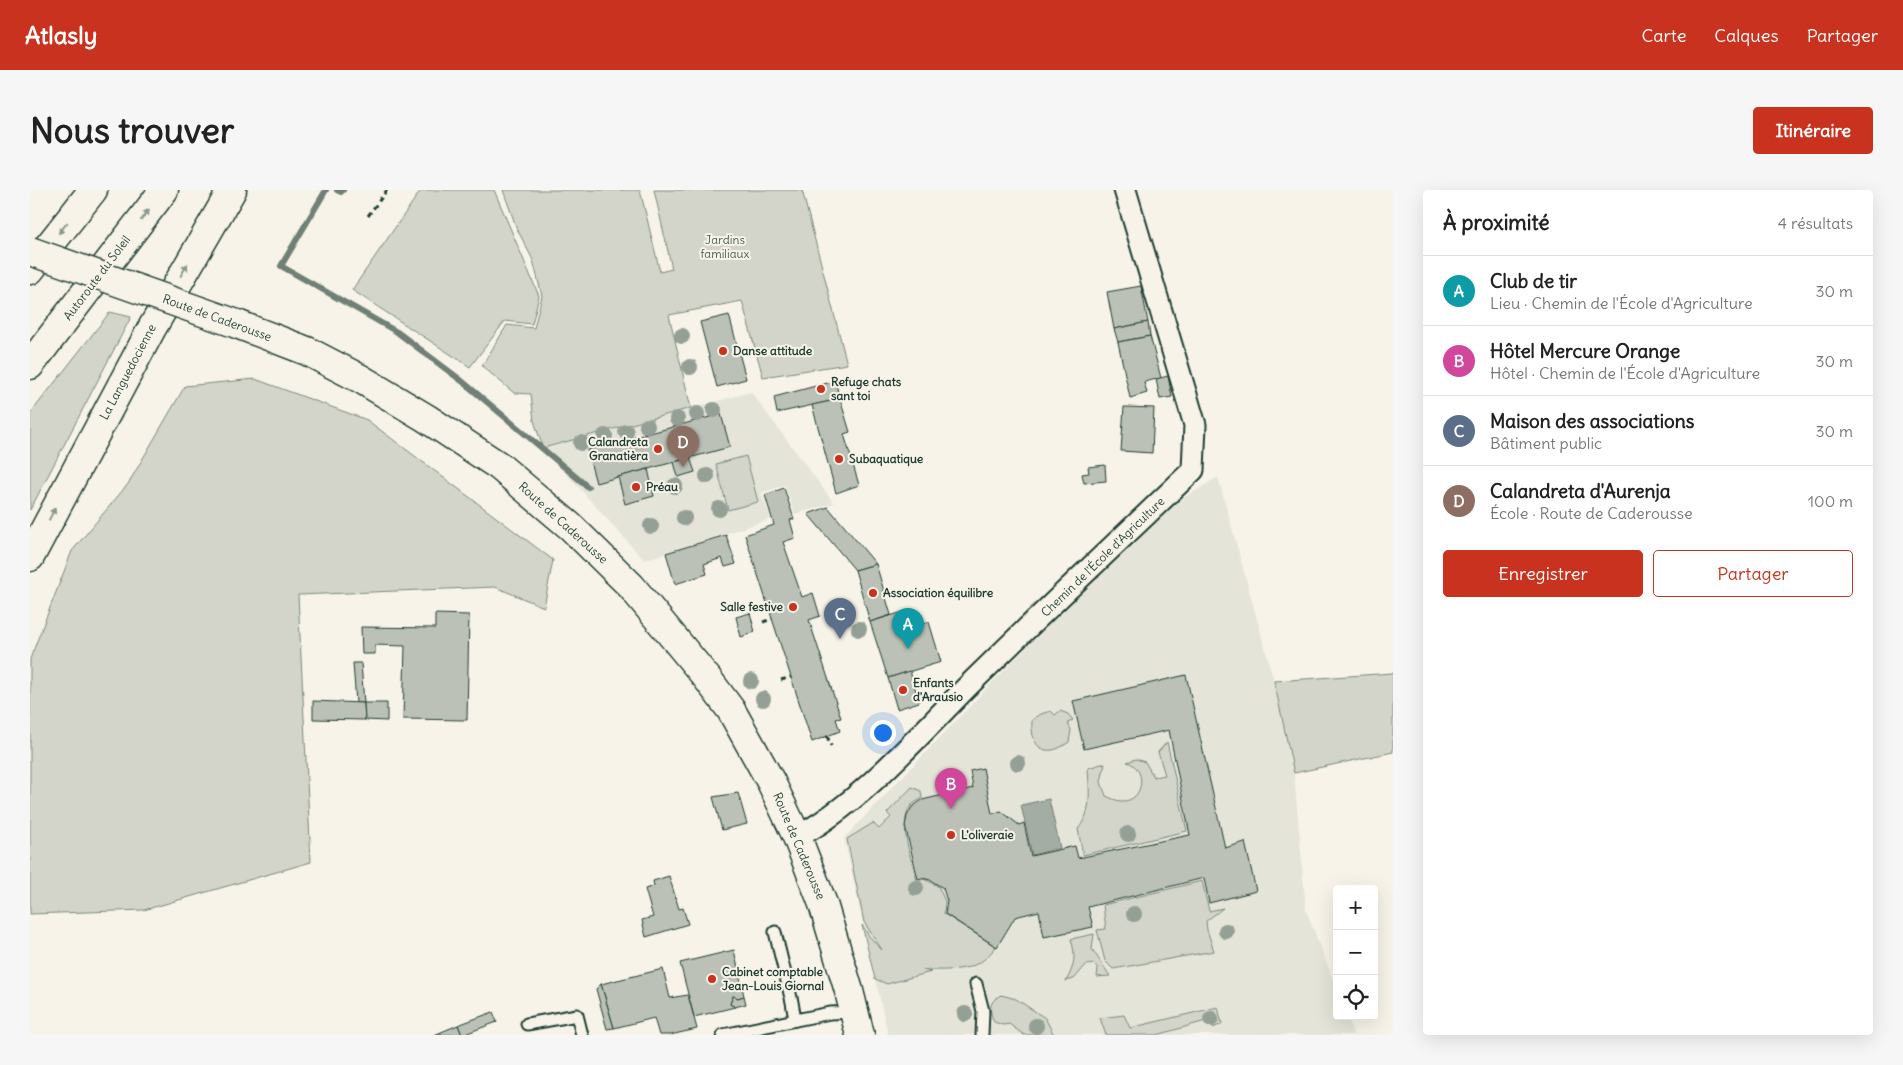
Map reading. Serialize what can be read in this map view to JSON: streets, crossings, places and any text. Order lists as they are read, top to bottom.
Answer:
{
  "streets": {
    "main road": ["Autoroute du Soleil", "Route de Caderousse", "La Languedocienne"],
    "street": ["Chemin de l'École d'Agriculture"]
  },
  "crossings": [
    ["Route de Caderousse", "Chemin de l'École d'Agriculture"]
  ],
  "one_way": ["La Languedocienne"],
  "parks": ["Jardins familiaux"],
  "places": [
    "Danse attitude",
    "Refuge chats sant toi",
    "Calandreta Granatièra",
    "Subaquatique",
    "Préau",
    "Association équilibre",
    "Salle festive",
    "Enfants d'Arausio",
    "L'oliveraie",
    "Cabinet comptable Jean-Louis Giornal"
  ],
  "page": {
    "header": "Atlasly",
    "nav": ["Carte", "Calques", "Partager"],
    "buttons": [
      "Itinéraire",
      ["Enregistrer", "Partager"]
    ],
    "title": "Nous trouver",
    "heading": ["À proximité", "4 résultats"],
    "list": [
      {
        "mark": "A",
        "name": "Club de tir",
        "note": "Lieu · Chemin de l'École d'Agriculture",
        "value": "30 m"
      },
      {
        "mark": "B",
        "name": "Hôtel Mercure Orange",
        "note": "Hôtel · Chemin de l'École d'Agriculture",
        "value": "30 m"
      },
      {
        "mark": "C",
        "name": "Maison des associations",
        "note": "Bâtiment public",
        "value": "30 m"
      },
      {
        "mark": "D",
        "name": "Calandreta d'Aurenja",
        "note": "École · Route de Caderousse",
        "value": "100 m"
      }
    ],
    "pins": [
      "D",
      "C",
      "A",
      "B"
    ],
    "map_buttons": ["+", "−"]
  }
}
